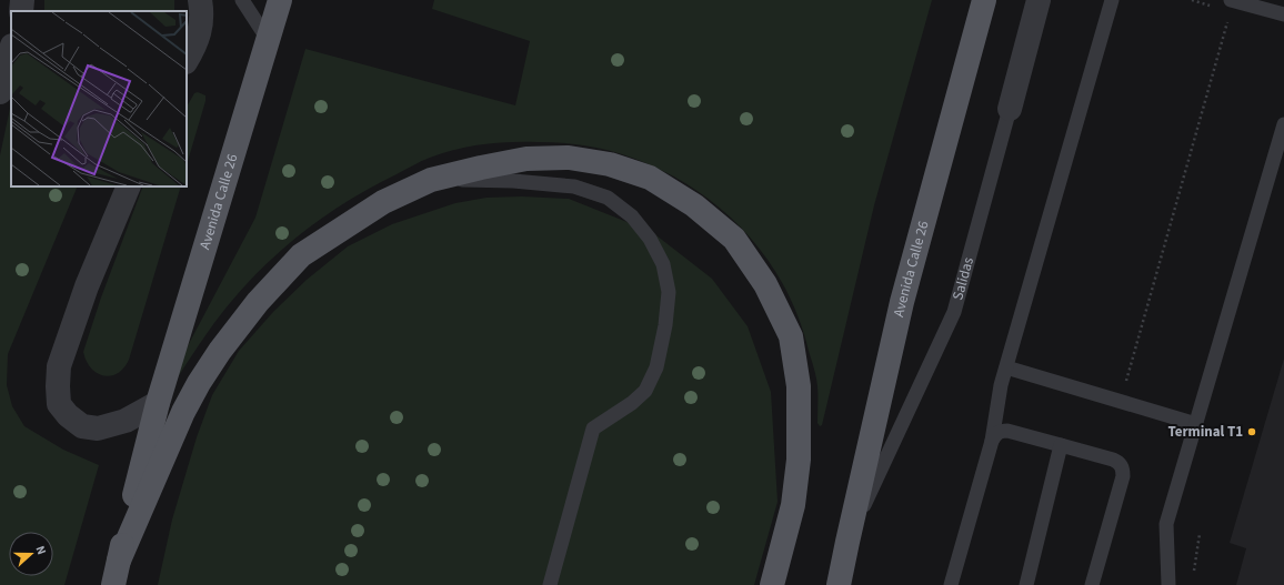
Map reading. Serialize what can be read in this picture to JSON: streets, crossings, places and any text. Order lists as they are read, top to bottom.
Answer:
{
  "streets": {
    "main road": ["Avenida Calle 26"],
    "street": ["Salidas"]
  },
  "crossings": [
    ["Avenida Calle 26", "Salidas"]
  ],
  "places": ["Terminal T1"],
  "north": "right"
}
